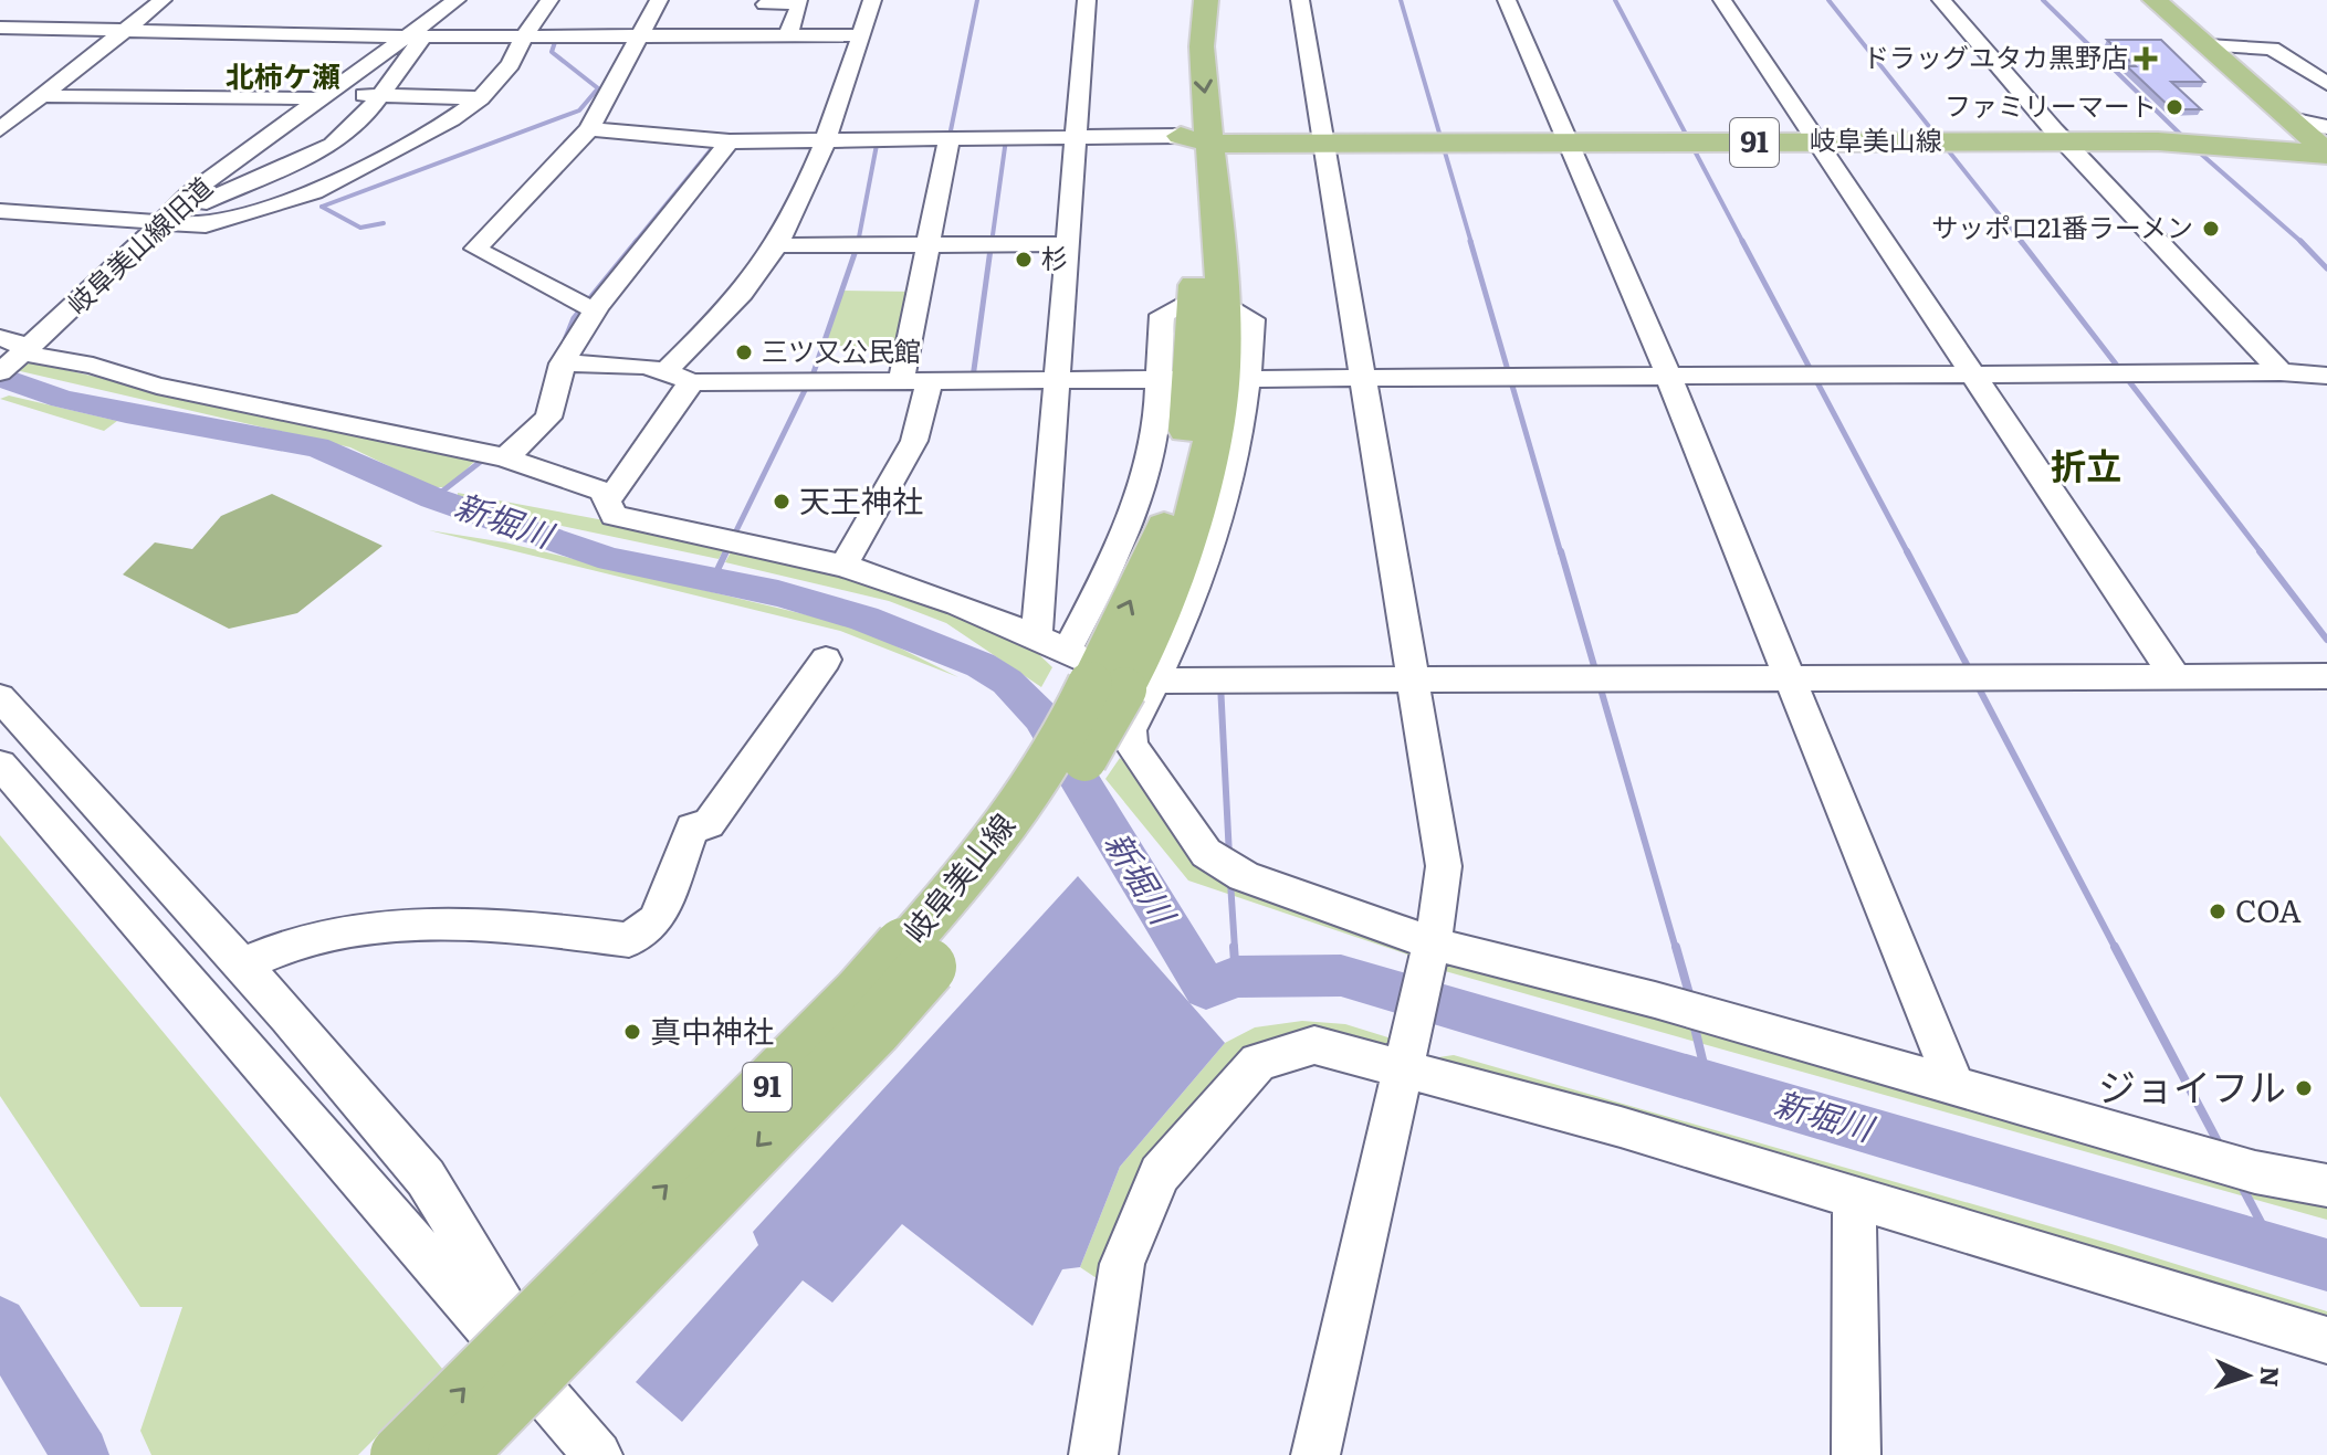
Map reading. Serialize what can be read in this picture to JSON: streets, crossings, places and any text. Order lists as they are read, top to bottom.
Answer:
{
  "streets": {
    "main road": ["岐阜美山線", "91"],
    "street": ["岐阜美山線旧道"]
  },
  "districts": ["北柿ケ瀬", "折立"],
  "water": ["新堀川"],
  "places": {
    "health": ["ドラッグユタカ黒野店"],
    "other": [
      "ファミリーマート",
      "サッポロ21番ラーメン",
      "杉",
      "三ツ又公民館",
      "天王神社",
      "COA",
      "真中神社",
      "ジョイフル"
    ]
  },
  "north": "right"
}
